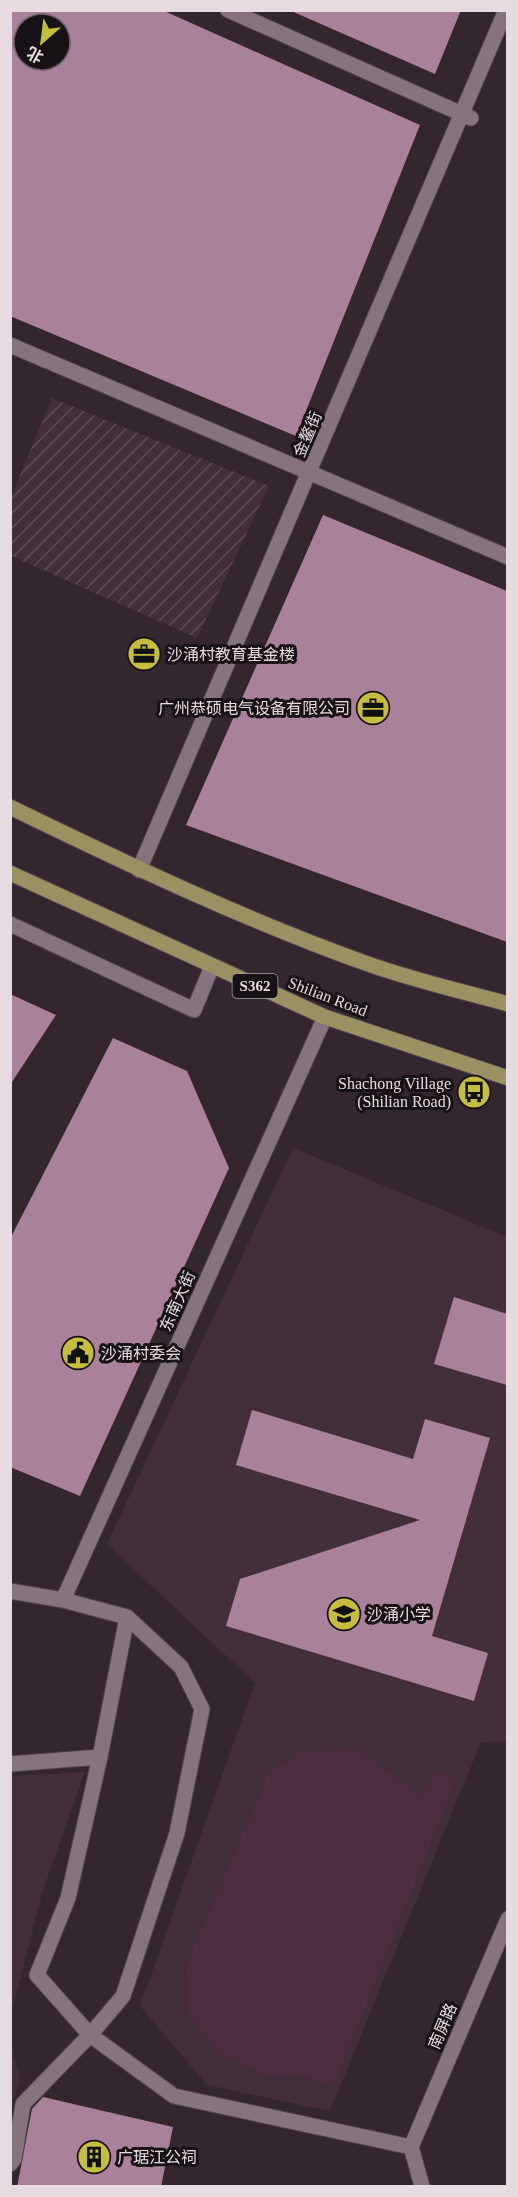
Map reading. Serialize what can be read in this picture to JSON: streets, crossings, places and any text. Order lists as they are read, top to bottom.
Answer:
{
  "streets": {
    "main road": ["S362", "Shilian Road"],
    "street": ["金鳌街", "东南大街", "南屏路"]
  },
  "crossings": [
    ["Shilian Road", "东南大街"]
  ],
  "places": {
    "office": ["沙涌村教育基金楼", "广州恭硕电气设备有限公司"],
    "bus stop": ["Shachong Village (Shilian Road)"],
    "public building": ["沙涌村委会"],
    "school or university": ["沙涌小学"],
    "building": ["广琚江公祠"]
  },
  "north": "bottom left"
}
